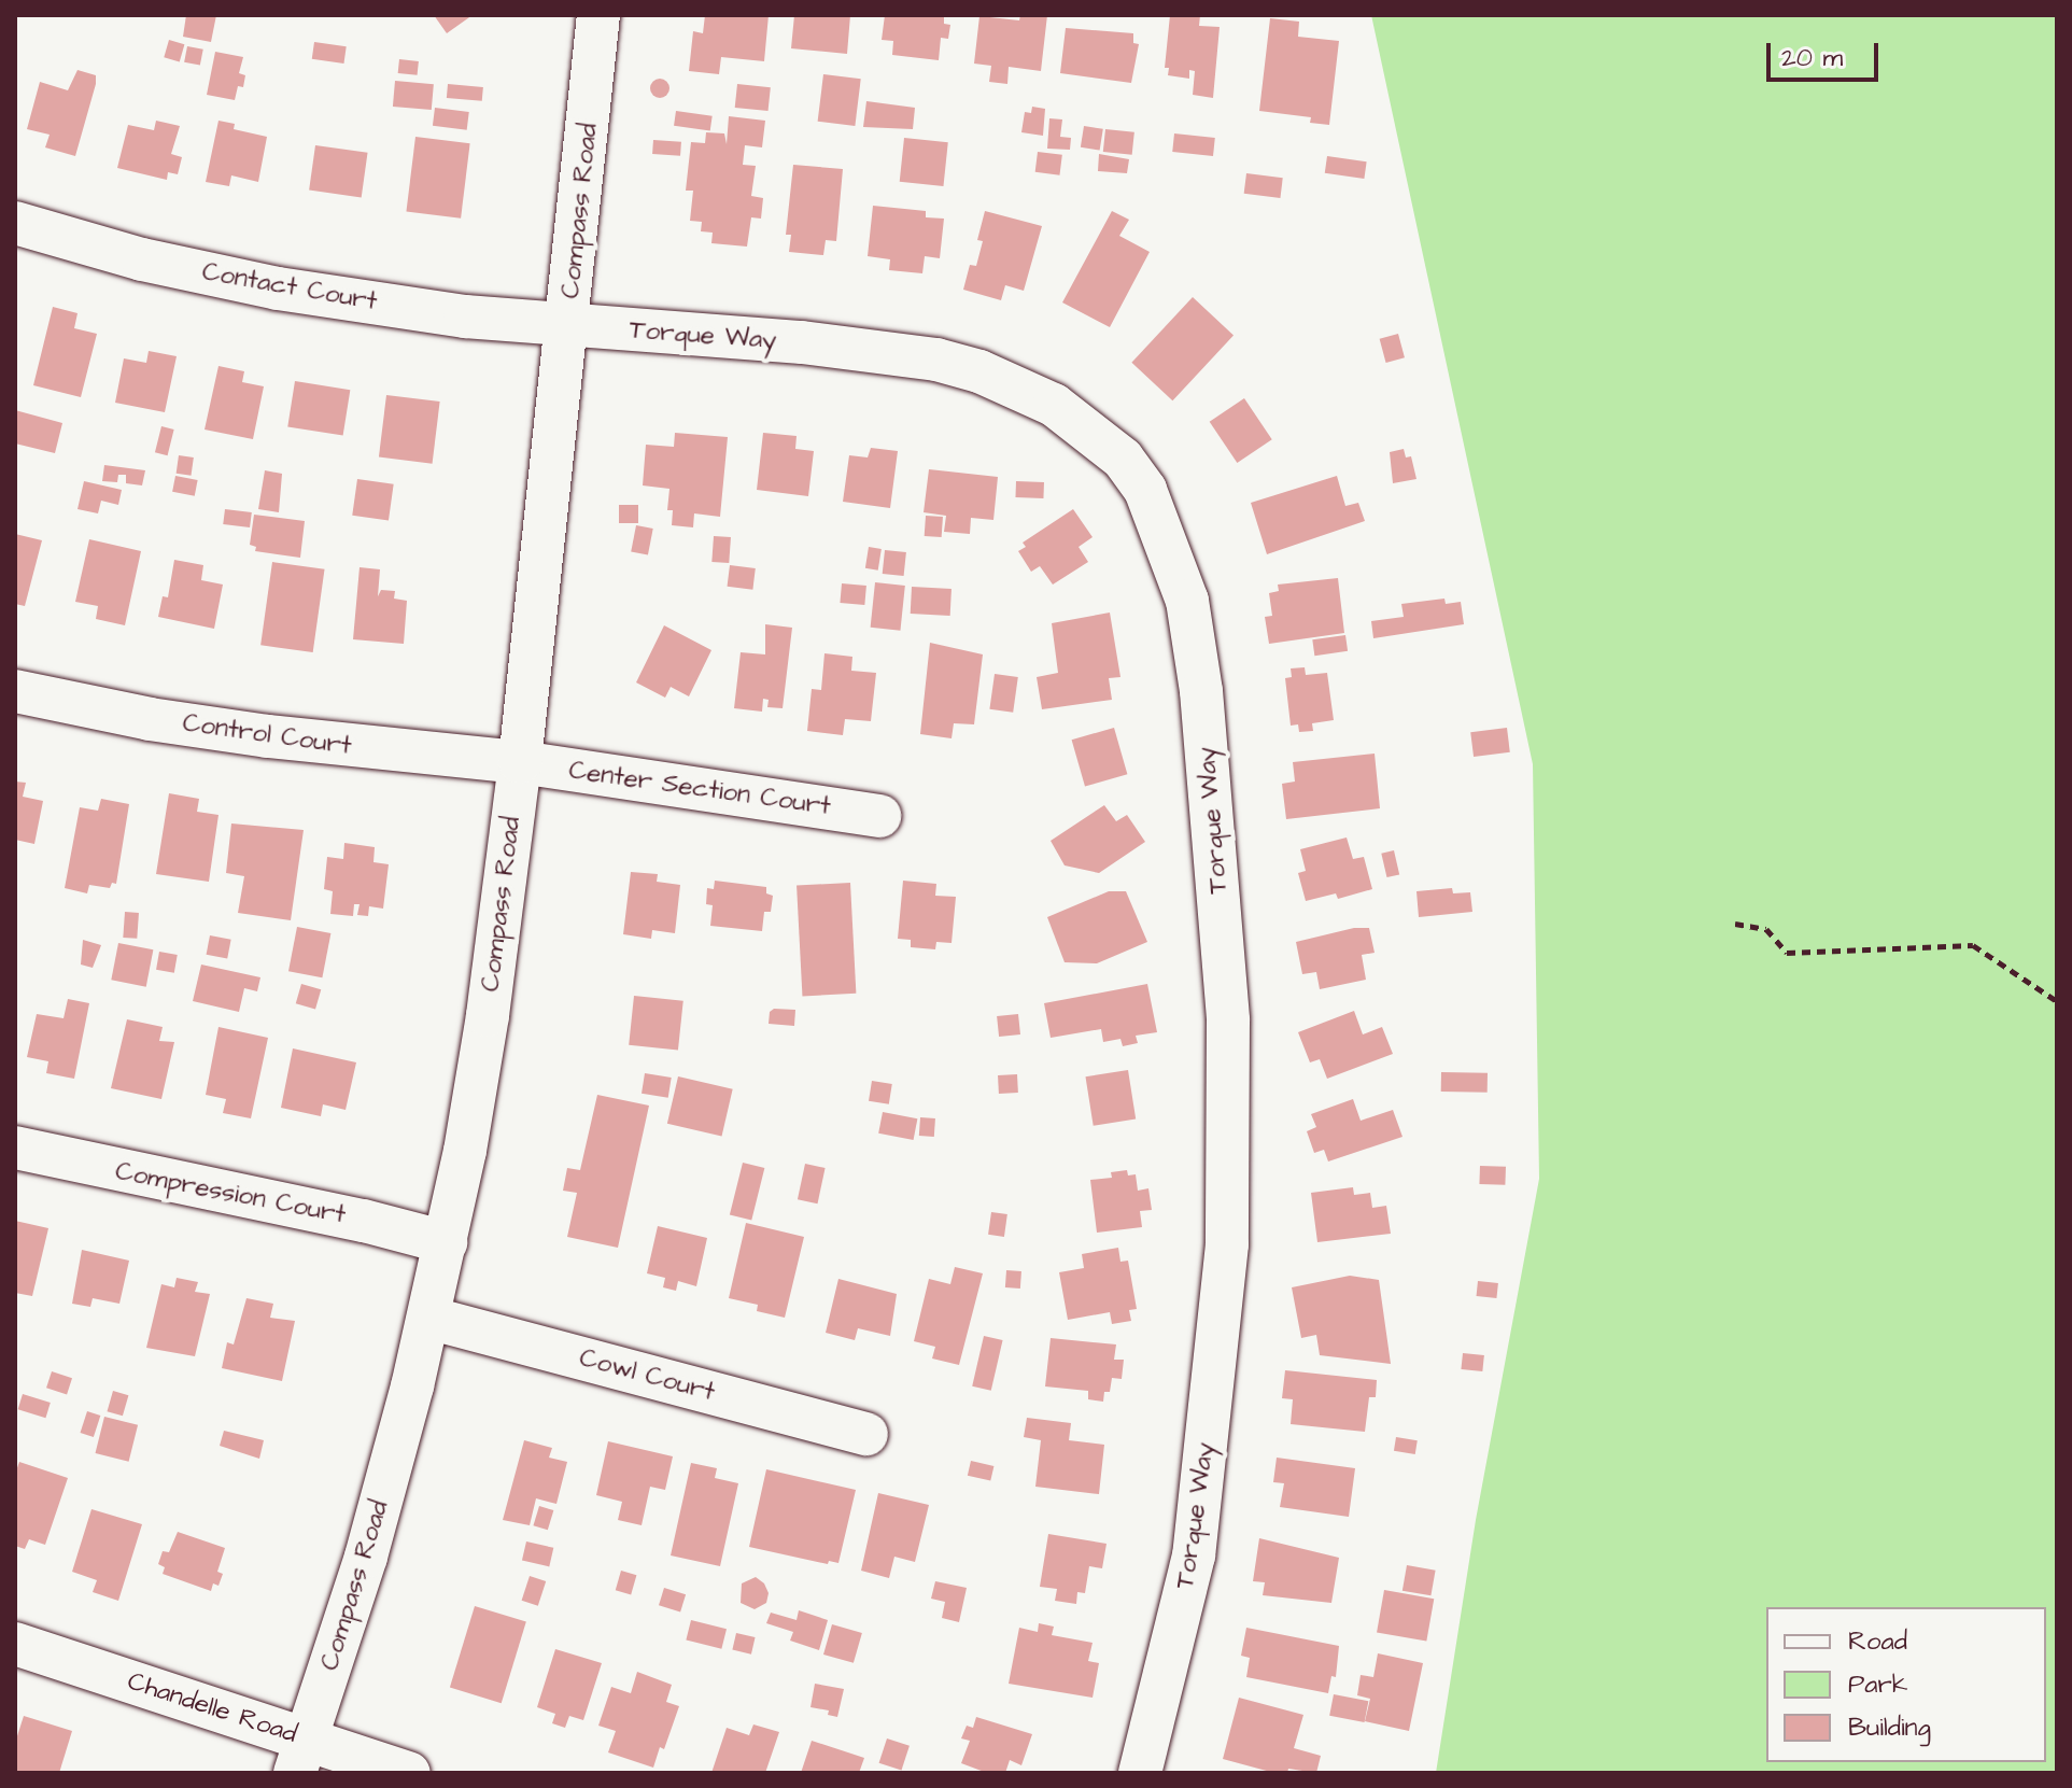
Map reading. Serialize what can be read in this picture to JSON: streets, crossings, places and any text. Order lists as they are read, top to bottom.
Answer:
{
  "streets": {
    "street": [
      "Compass Road",
      "Contact Court",
      "Torque Way",
      "Control Court",
      "Center Section Court",
      "Compression Court",
      "Cowl Court",
      "Chandelle Road"
    ]
  },
  "crossings": [
    ["Compass Road", "Contact Court"],
    ["Compass Road", "Torque Way"],
    ["Compass Road", "Control Court"],
    ["Compass Road", "Center Section Court"],
    ["Compass Road", "Compression Court"],
    ["Compass Road", "Cowl Court"],
    ["Compass Road", "Chandelle Road"],
    ["Contact Court", "Torque Way"],
    ["Control Court", "Center Section Court"]
  ],
  "legend": ["Road", "Park", "Building"],
  "scale_bar": "20 m"
}
